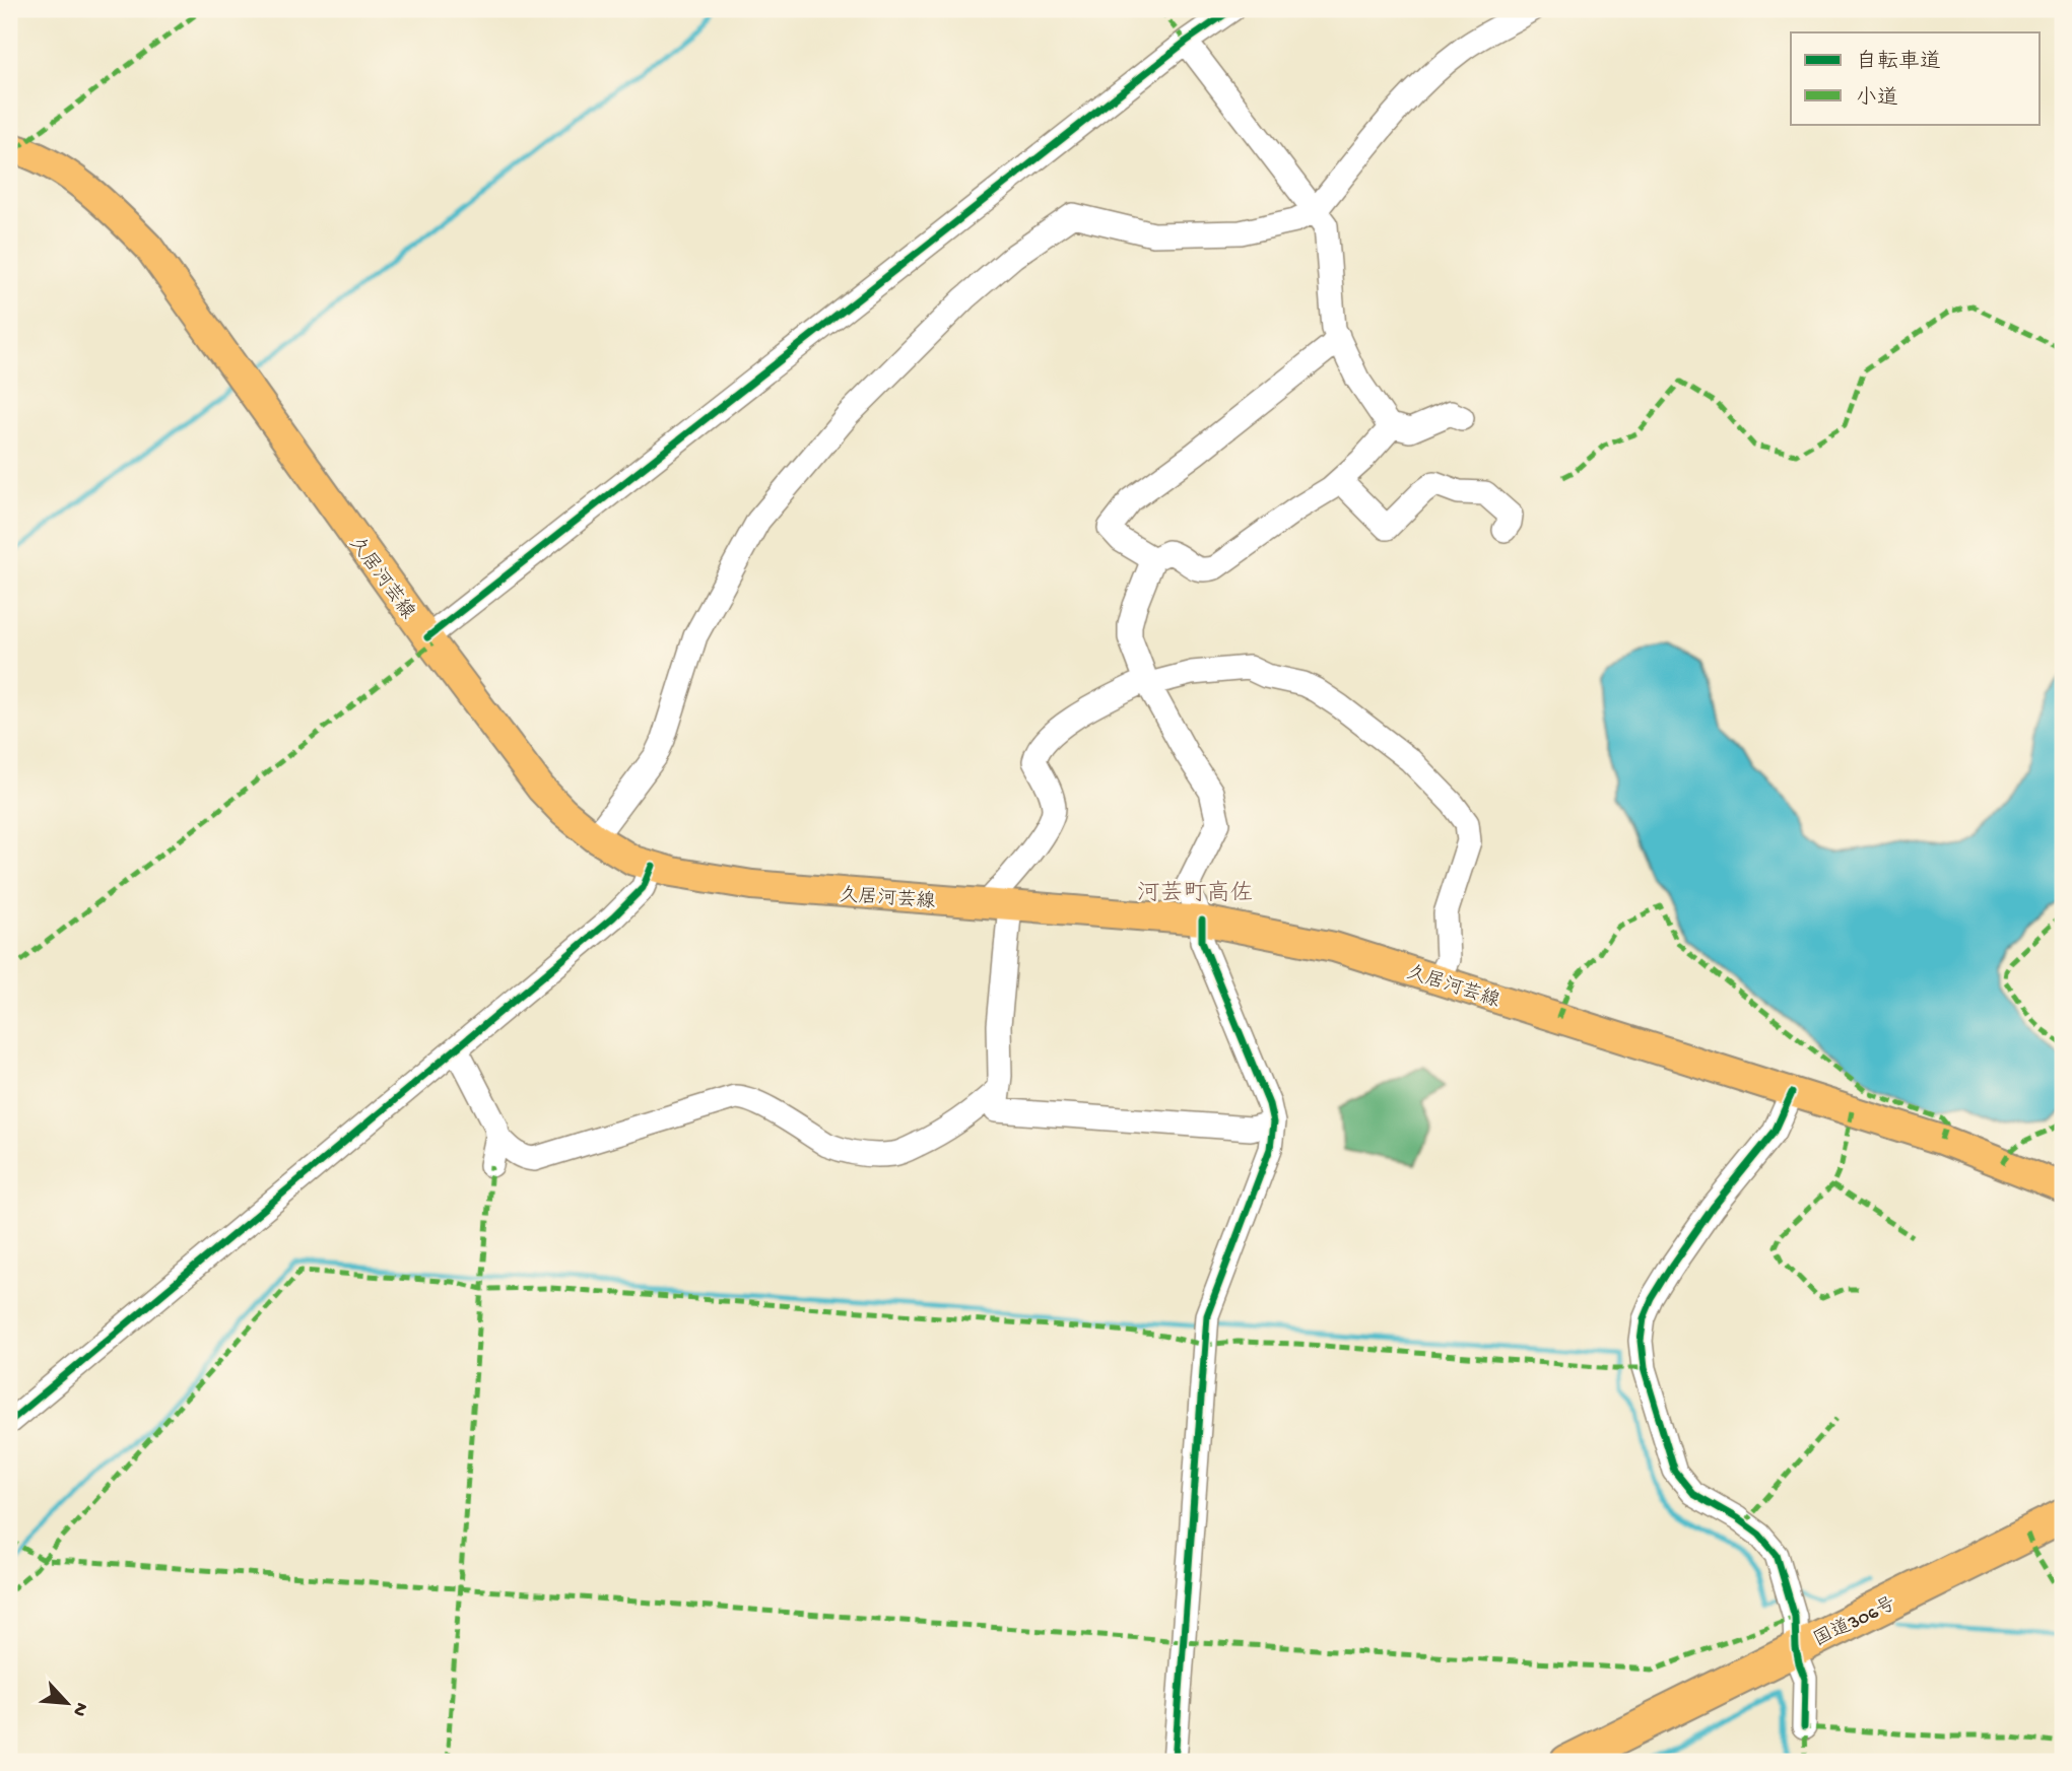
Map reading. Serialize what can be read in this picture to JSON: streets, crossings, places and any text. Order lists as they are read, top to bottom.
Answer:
{
  "streets": {
    "highway": ["国道306号"],
    "main road": ["久居河芸線"]
  },
  "districts": ["河芸町高佐"],
  "legend": ["自転車道", "小道"],
  "north": "bottom right"
}
